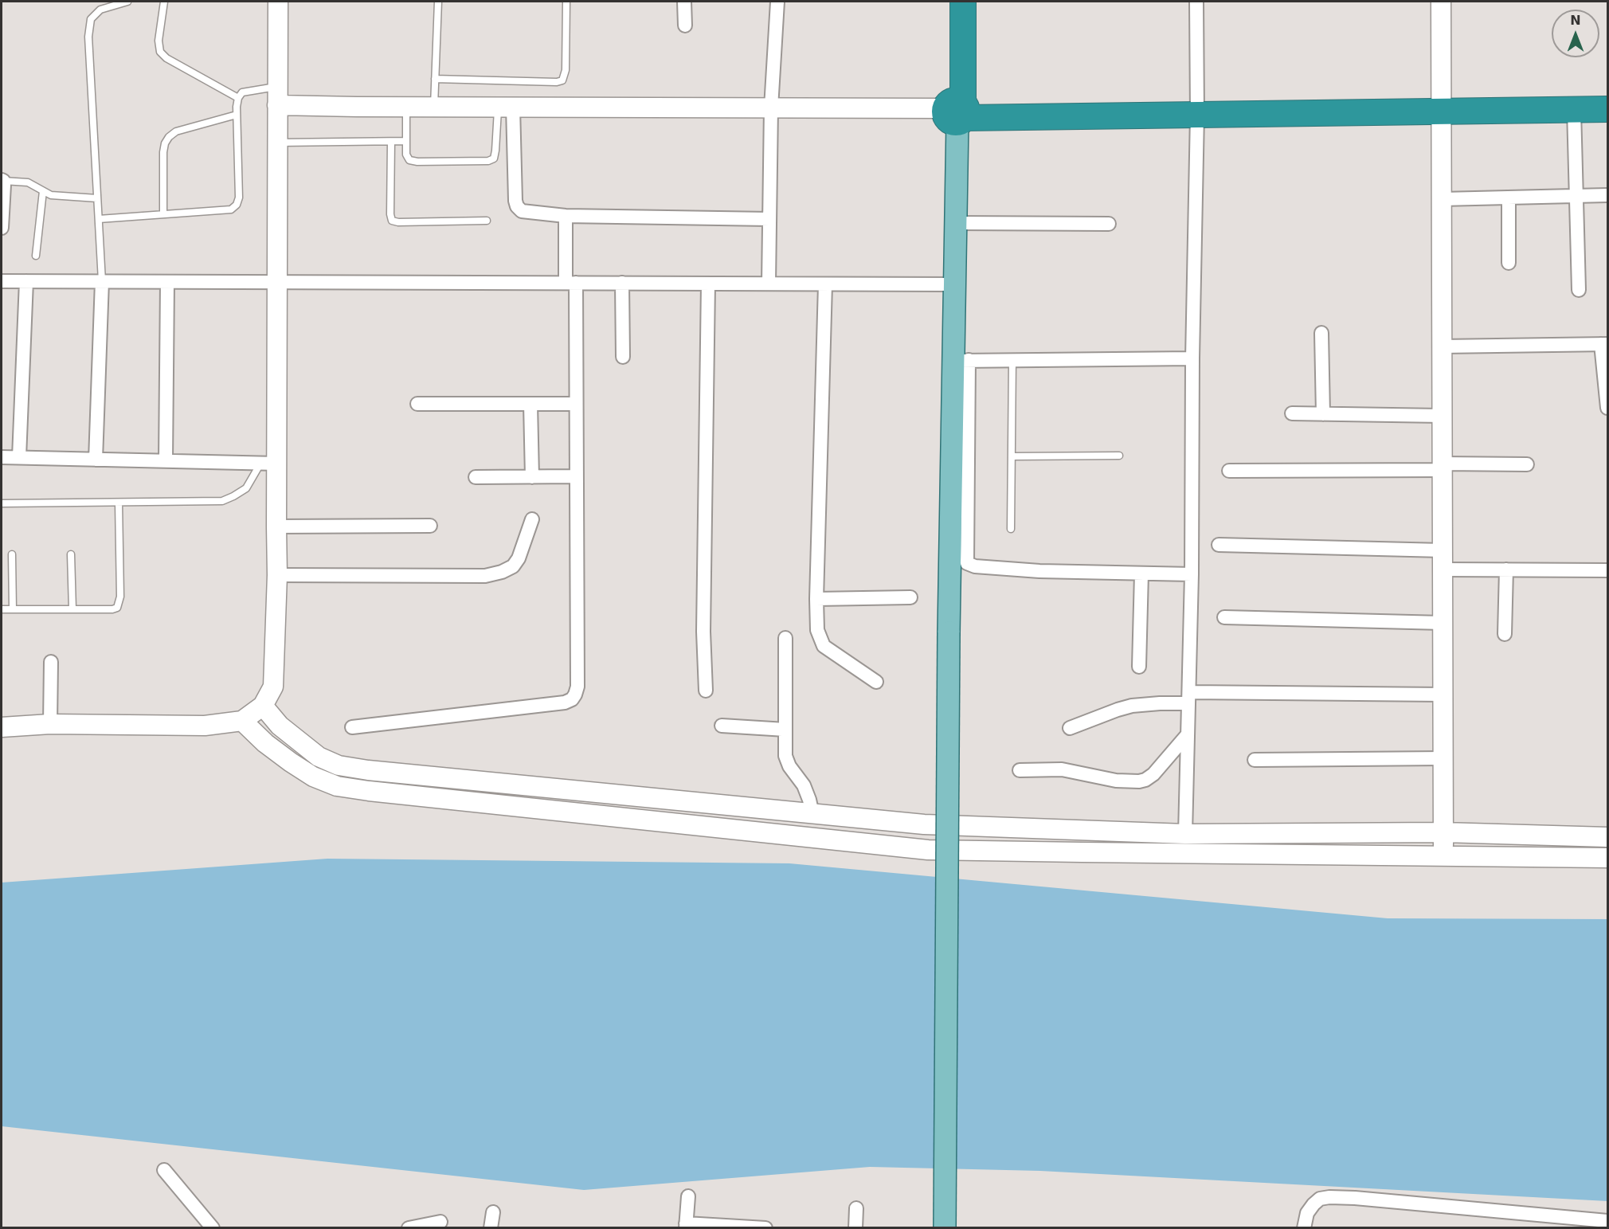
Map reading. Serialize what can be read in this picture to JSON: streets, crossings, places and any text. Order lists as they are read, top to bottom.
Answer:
{
  "north": "top"
}
